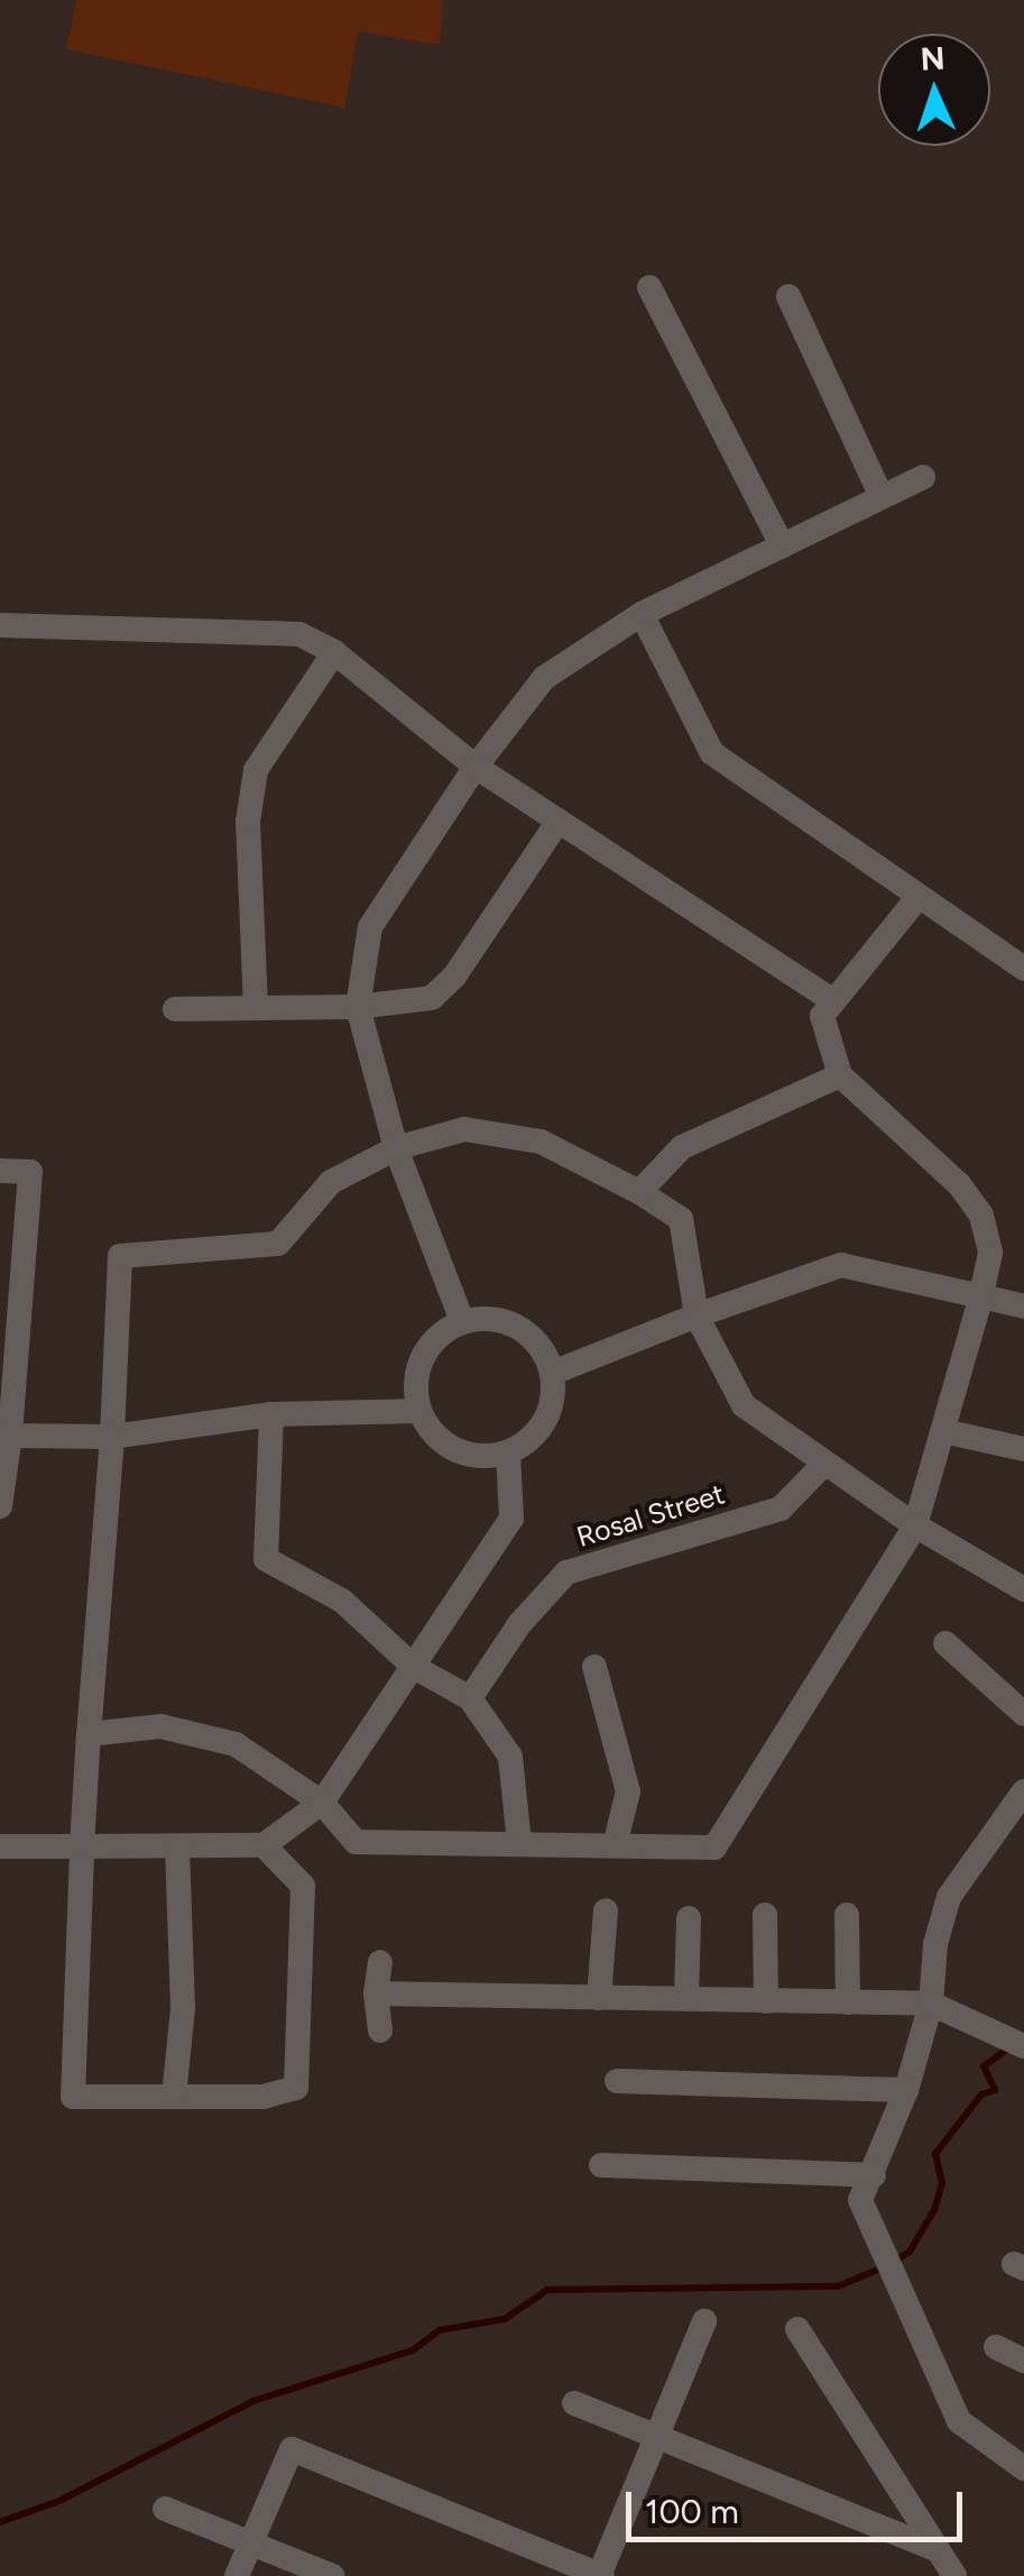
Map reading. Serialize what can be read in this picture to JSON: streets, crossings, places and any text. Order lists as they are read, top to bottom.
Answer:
{
  "streets": {
    "street": ["Rosal Street"]
  },
  "scale_bar": "100 m",
  "north": "top"
}
